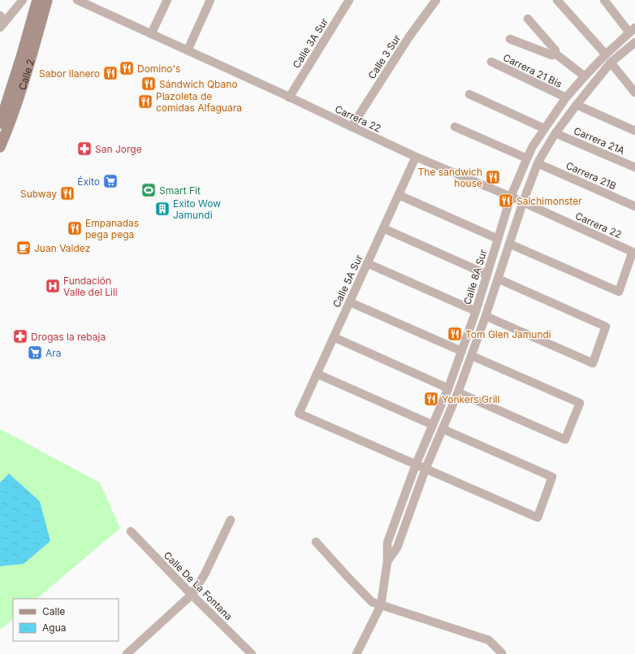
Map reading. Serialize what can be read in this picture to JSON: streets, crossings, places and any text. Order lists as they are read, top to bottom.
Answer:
{
  "streets": {
    "main road": ["Calle 2"],
    "street": [
      "Calle 3A Sur",
      "Calle 3 Sur",
      "Carrera 21 Bis",
      "Carrera 22",
      "Carrera 21A",
      "Carrera 21B",
      "Calle 8A Sur",
      "Calle 5A Sur",
      "Calle De La Fontana"
    ]
  },
  "crossings": [
    ["Calle 3A Sur", "Carrera 22"],
    ["Calle 3 Sur", "Carrera 22"],
    ["Carrera 21 Bis", "Calle 8A Sur"],
    ["Carrera 22", "Calle 8A Sur"],
    ["Carrera 22", "Calle 5A Sur"],
    ["Carrera 21A", "Calle 8A Sur"],
    ["Carrera 21B", "Calle 8A Sur"],
    ["Calle 8A Sur", "Calle 5A Sur"]
  ],
  "places": {
    "restaurant": [
      "Domino's",
      "Sabor llanero",
      "Sándwich Qbano",
      "Plazoleta de comidas Alfaguara",
      "The sandwich house",
      "Subway",
      "Salchimonster",
      "Empanadas pega pega",
      "Tom Glen Jamundi",
      "Yonkers Grill"
    ],
    "pharmacy": ["San Jorge", "Drogas la rebaja"],
    "supermarket": ["Éxito", "Ara"],
    "sports": ["Smart Fit"],
    "building": ["Exito Wow Jamundi"],
    "cafe": ["Juan Valdez"],
    "hospital": ["Fundación Valle del Lili"]
  },
  "legend": ["Calle", "Agua"]
}
